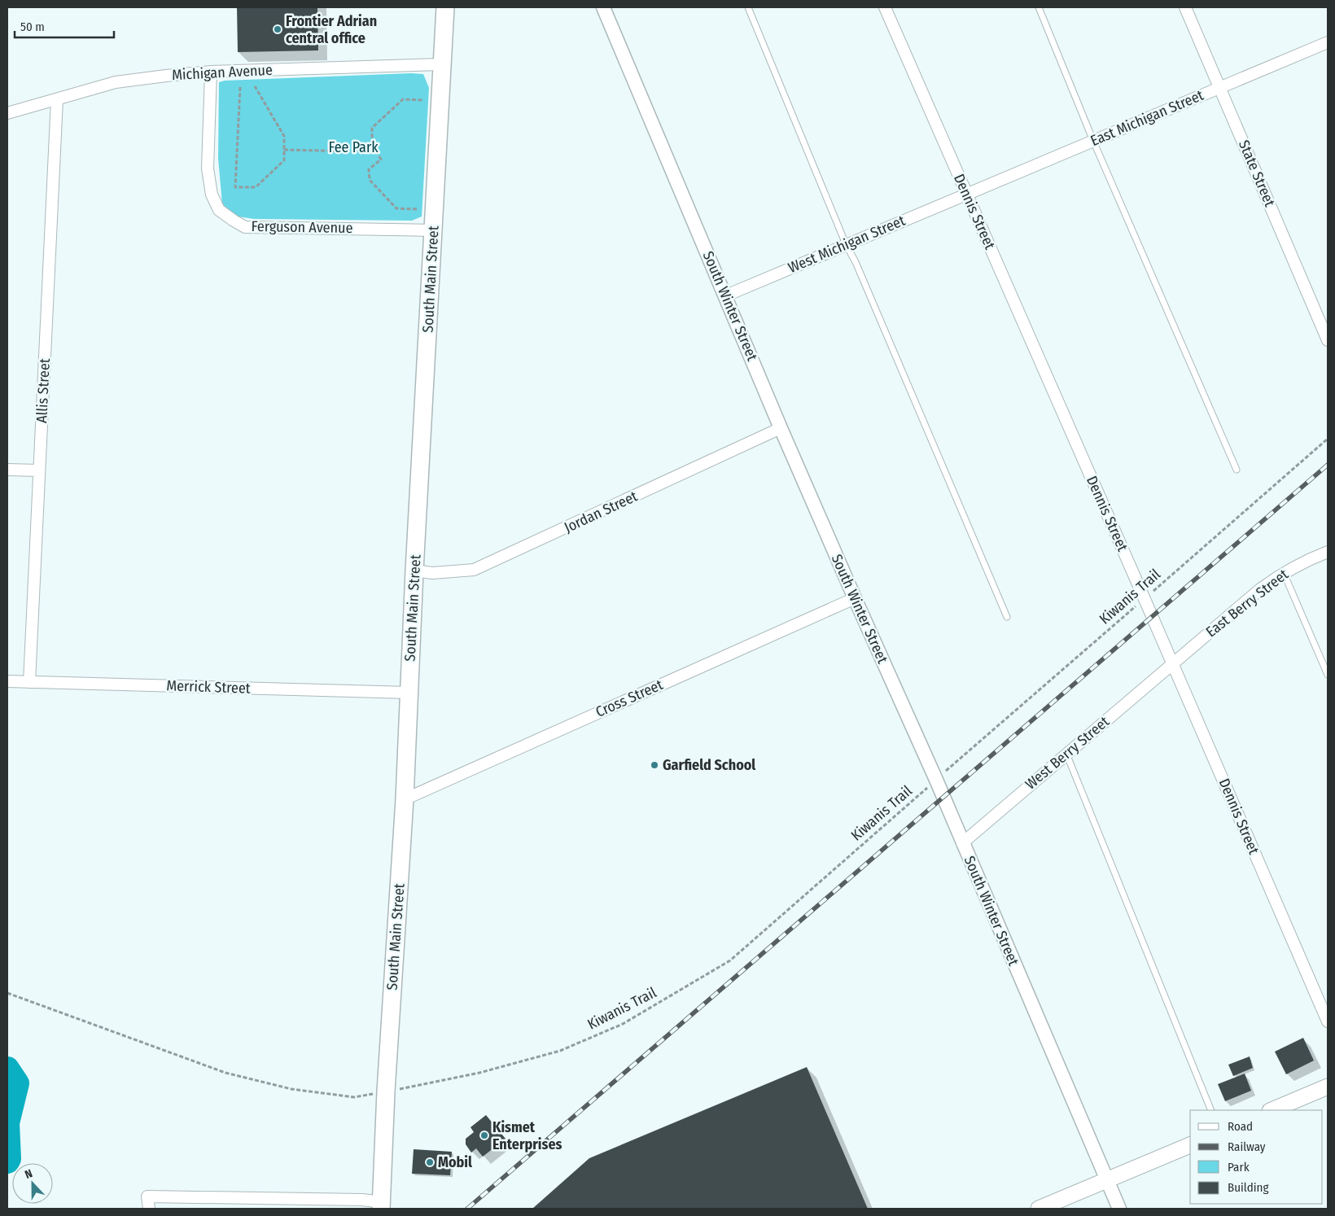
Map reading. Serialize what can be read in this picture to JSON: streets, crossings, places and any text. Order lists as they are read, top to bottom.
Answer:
{
  "streets": {
    "main road": ["South Main Street"],
    "street": [
      "Michigan Avenue",
      "East Michigan Street",
      "State Street",
      "Dennis Street",
      "Ferguson Avenue",
      "West Michigan Street",
      "South Winter Street",
      "Allis Street",
      "Jordan Street",
      "East Berry Street",
      "Merrick Street",
      "Cross Street",
      "West Berry Street"
    ],
    "path": ["Kiwanis Trail"]
  },
  "crossings": [
    ["Michigan Avenue", "Ferguson Avenue"],
    ["Michigan Avenue", "South Main Street"],
    ["Michigan Avenue", "Allis Street"],
    ["East Michigan Street", "State Street"],
    ["East Michigan Street", "Dennis Street"],
    ["East Michigan Street", "West Michigan Street"],
    ["Dennis Street", "West Michigan Street"],
    ["Dennis Street", "Kiwanis Trail"],
    ["Dennis Street", "East Berry Street"],
    ["Dennis Street", "West Berry Street"],
    ["Ferguson Avenue", "South Main Street"],
    ["West Michigan Street", "South Winter Street"],
    ["South Main Street", "Jordan Street"],
    ["South Main Street", "Kiwanis Trail"],
    ["South Main Street", "Merrick Street"],
    ["South Main Street", "Cross Street"],
    ["South Winter Street", "Jordan Street"],
    ["South Winter Street", "Kiwanis Trail"],
    ["South Winter Street", "Cross Street"],
    ["South Winter Street", "West Berry Street"],
    ["Allis Street", "Merrick Street"],
    ["East Berry Street", "West Berry Street"]
  ],
  "parks": ["Fee Park"],
  "places": [
    "Frontier Adrian central office",
    "Garfield School",
    "Kismet Enterprises",
    "Mobil"
  ],
  "legend": [
    "Road",
    "Railway",
    "Park",
    "Building"
  ],
  "scale_bar": "50 m",
  "north": "top"
}
